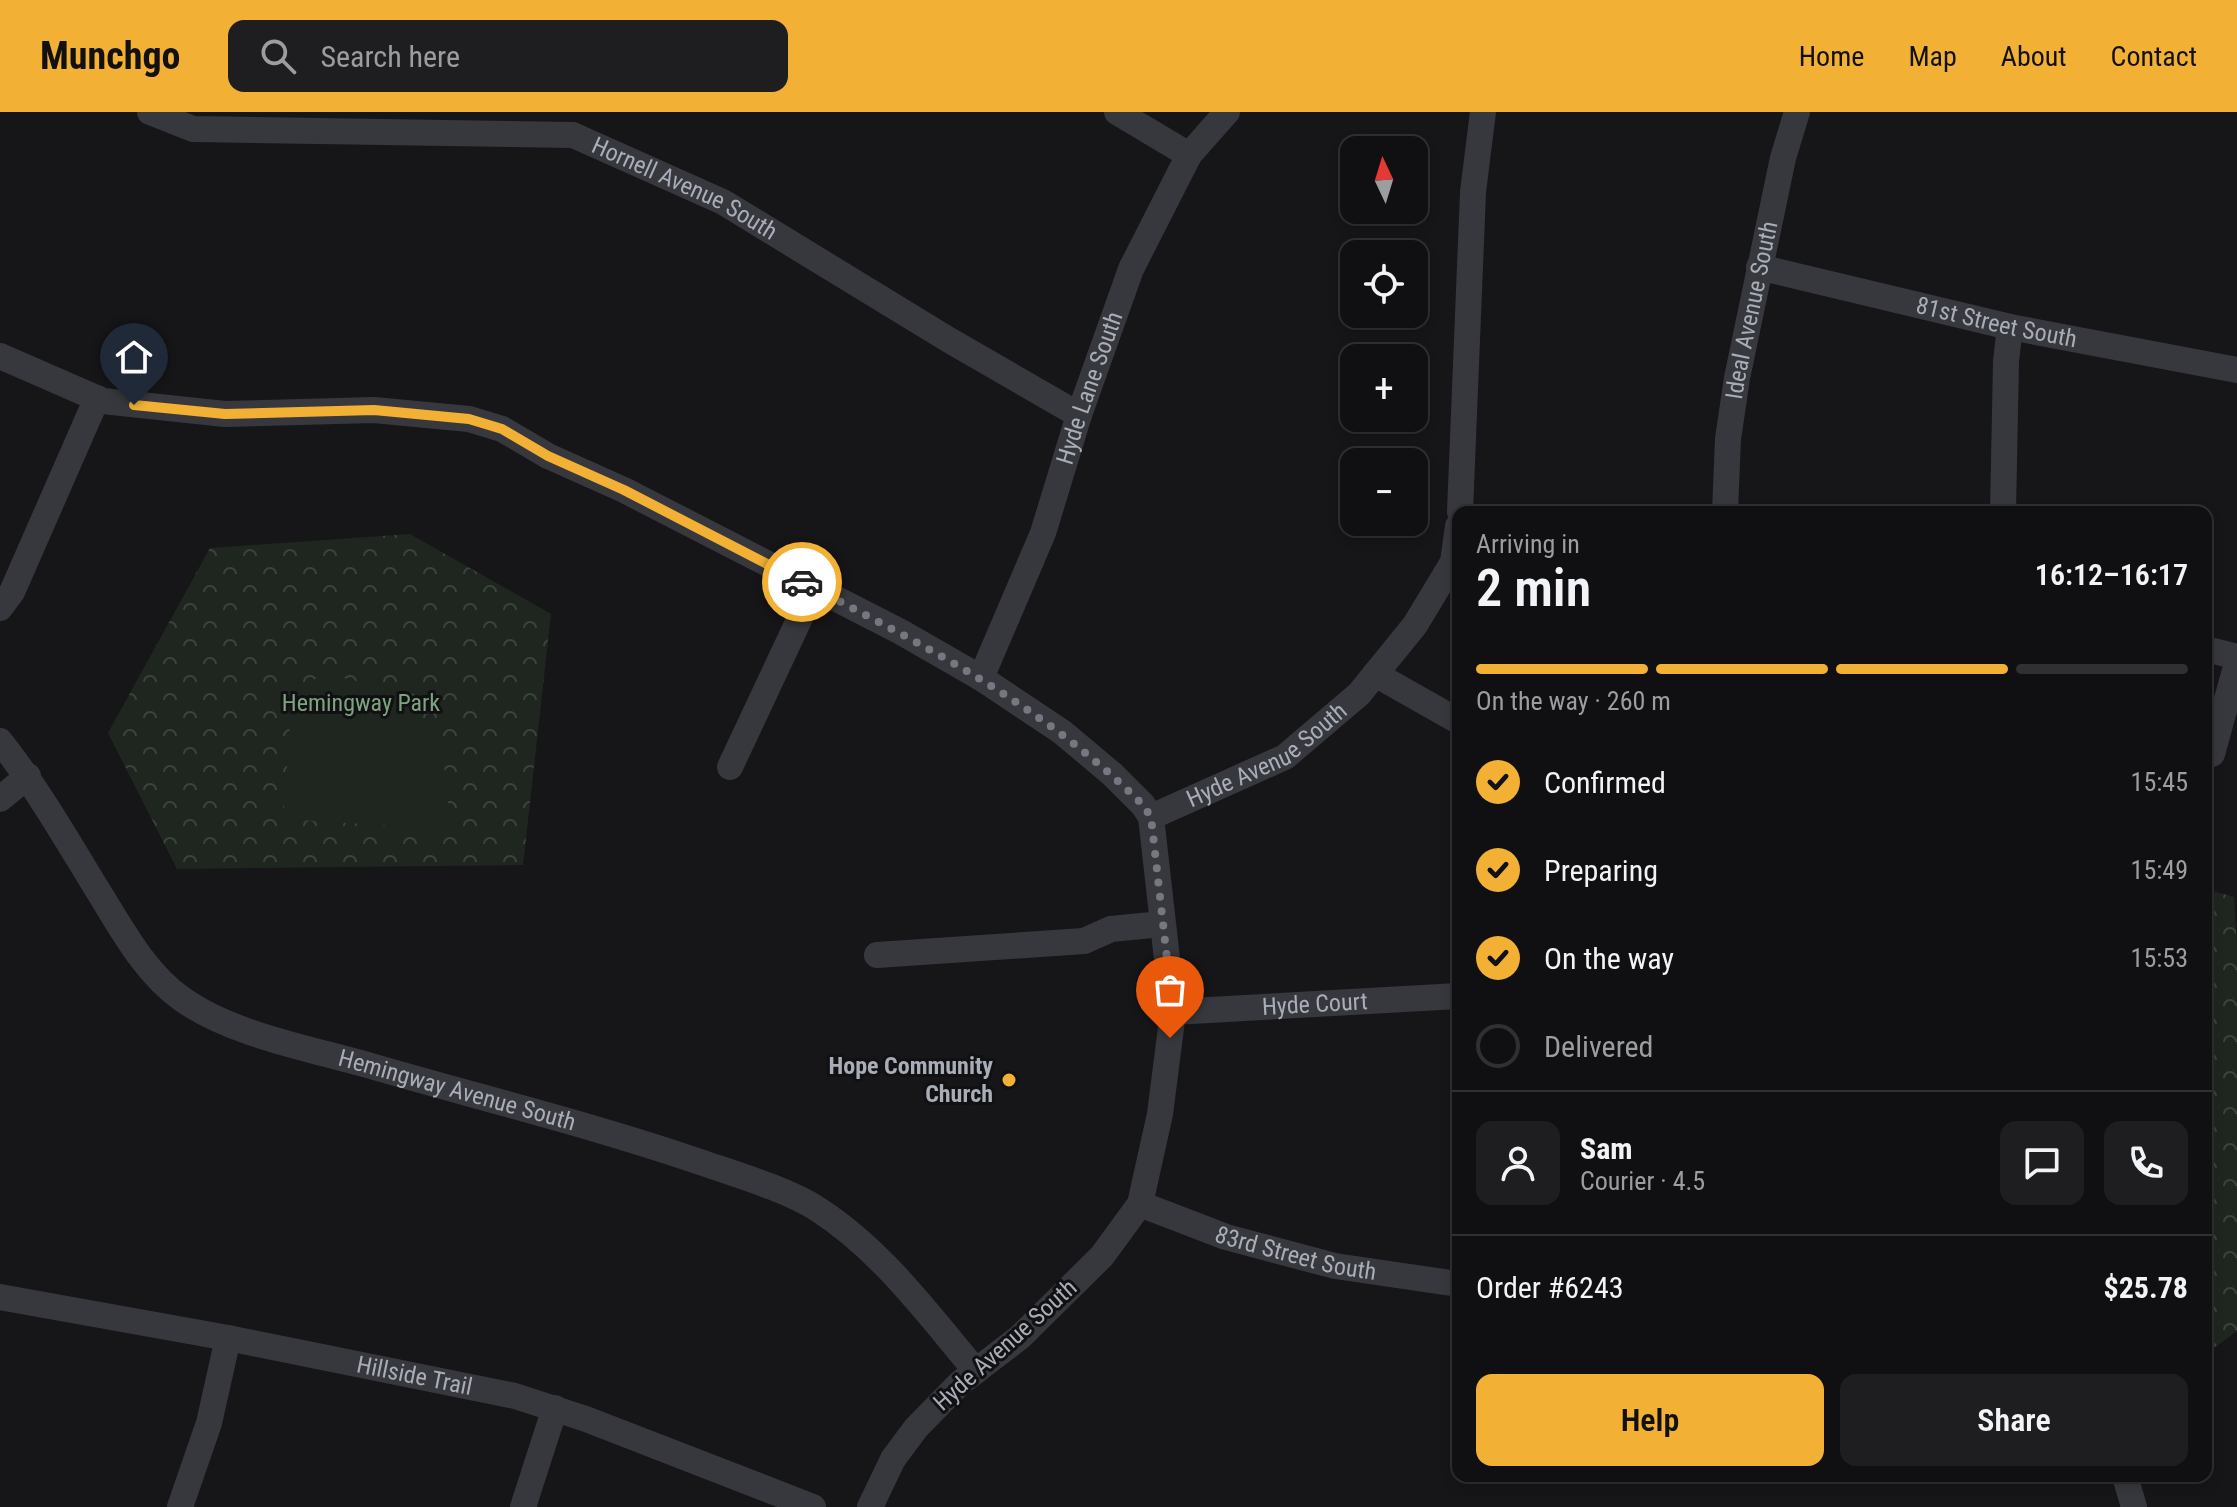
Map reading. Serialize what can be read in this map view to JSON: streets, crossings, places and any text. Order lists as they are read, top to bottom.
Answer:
{
  "streets": {
    "street": [
      "Hornell Avenue South",
      "Ideal Avenue South",
      "81st Street South",
      "Hyde Lane South",
      "Hyde Avenue South",
      "Hyde Court",
      "Hemingway Avenue South",
      "83rd Street South",
      "Hillside Trail"
    ]
  },
  "crossings": [
    ["Hornell Avenue South", "Hyde Lane South"],
    ["Ideal Avenue South", "81st Street South"],
    ["Hyde Avenue South", "Hyde Court"],
    ["Hyde Avenue South", "Hemingway Avenue South"],
    ["Hyde Avenue South", "83rd Street South"]
  ],
  "parks": ["Hemingway Park"],
  "places": ["Hope Community Church"],
  "north": "top",
  "page": {
    "header": "Munchgo",
    "search": "Search here",
    "nav": [
      "Home",
      "Map",
      "About",
      "Contact"
    ],
    "map_buttons": ["+", "−"],
    "heading": ["2 min", "Arriving in", "16:12–16:17"],
    "panel": [
      "Sam",
      "Courier · 4.5",
      "Order #6243",
      "$25.78"
    ],
    "bar": "On the way · 260 m",
    "list": [
      ["Confirmed", "15:45"],
      ["Preparing", "15:49"],
      ["On the way", "15:53"],
      "Delivered"
    ],
    "buttons": ["Help", "Share"]
  }
}
